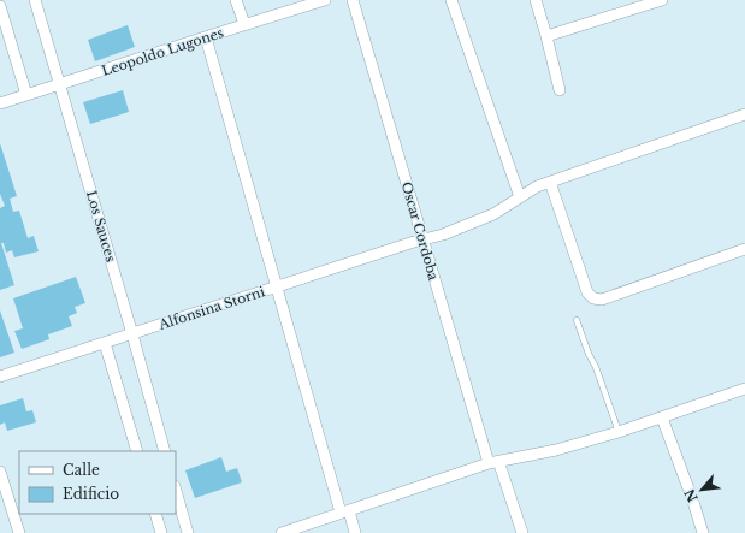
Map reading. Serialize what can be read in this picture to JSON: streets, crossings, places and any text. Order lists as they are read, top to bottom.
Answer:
{
  "streets": {
    "street": [
      "Leopoldo Lugones",
      "Los Sauces",
      "Oscar Cordoba",
      "Alfonsina Storni"
    ]
  },
  "crossings": [
    ["Leopoldo Lugones", "Los Sauces"],
    ["Los Sauces", "Alfonsina Storni"],
    ["Oscar Cordoba", "Alfonsina Storni"]
  ],
  "legend": ["Calle", "Edificio"],
  "north": "bottom left"
}
